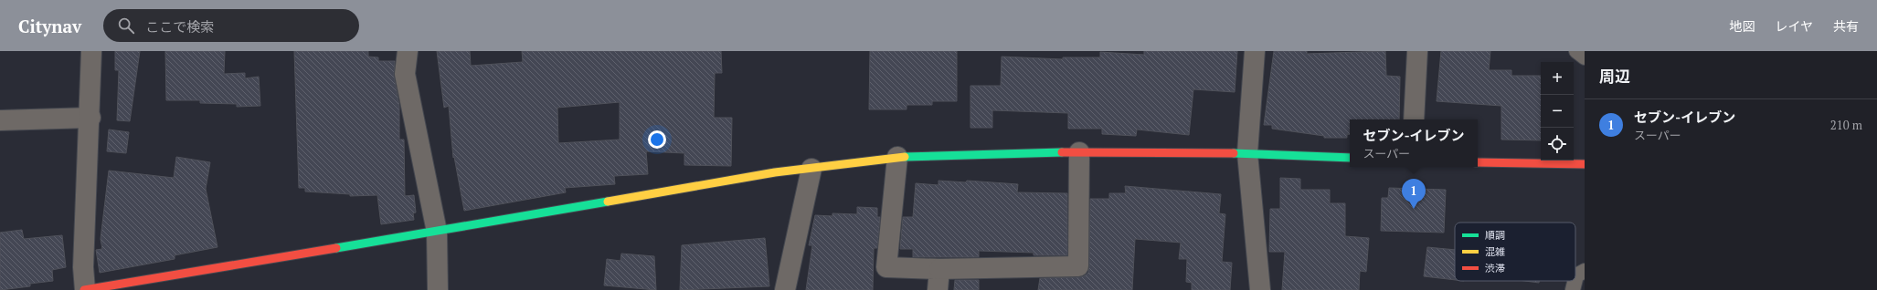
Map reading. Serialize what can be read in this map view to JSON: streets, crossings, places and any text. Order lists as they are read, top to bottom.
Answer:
{
  "legend": ["順調", "混雑", "渋滞"],
  "page": {
    "header": "Citynav",
    "search": "ここで検索",
    "nav": ["地図", "レイヤ", "共有"],
    "heading": "周辺",
    "map_buttons": ["+", "−"],
    "list": [
      {
        "mark": "1",
        "name": "セブン-イレブン",
        "note": "スーパー",
        "value": "210 m"
      }
    ],
    "popup": ["セブン-イレブン", "スーパー"],
    "pins": "1"
  }
}
